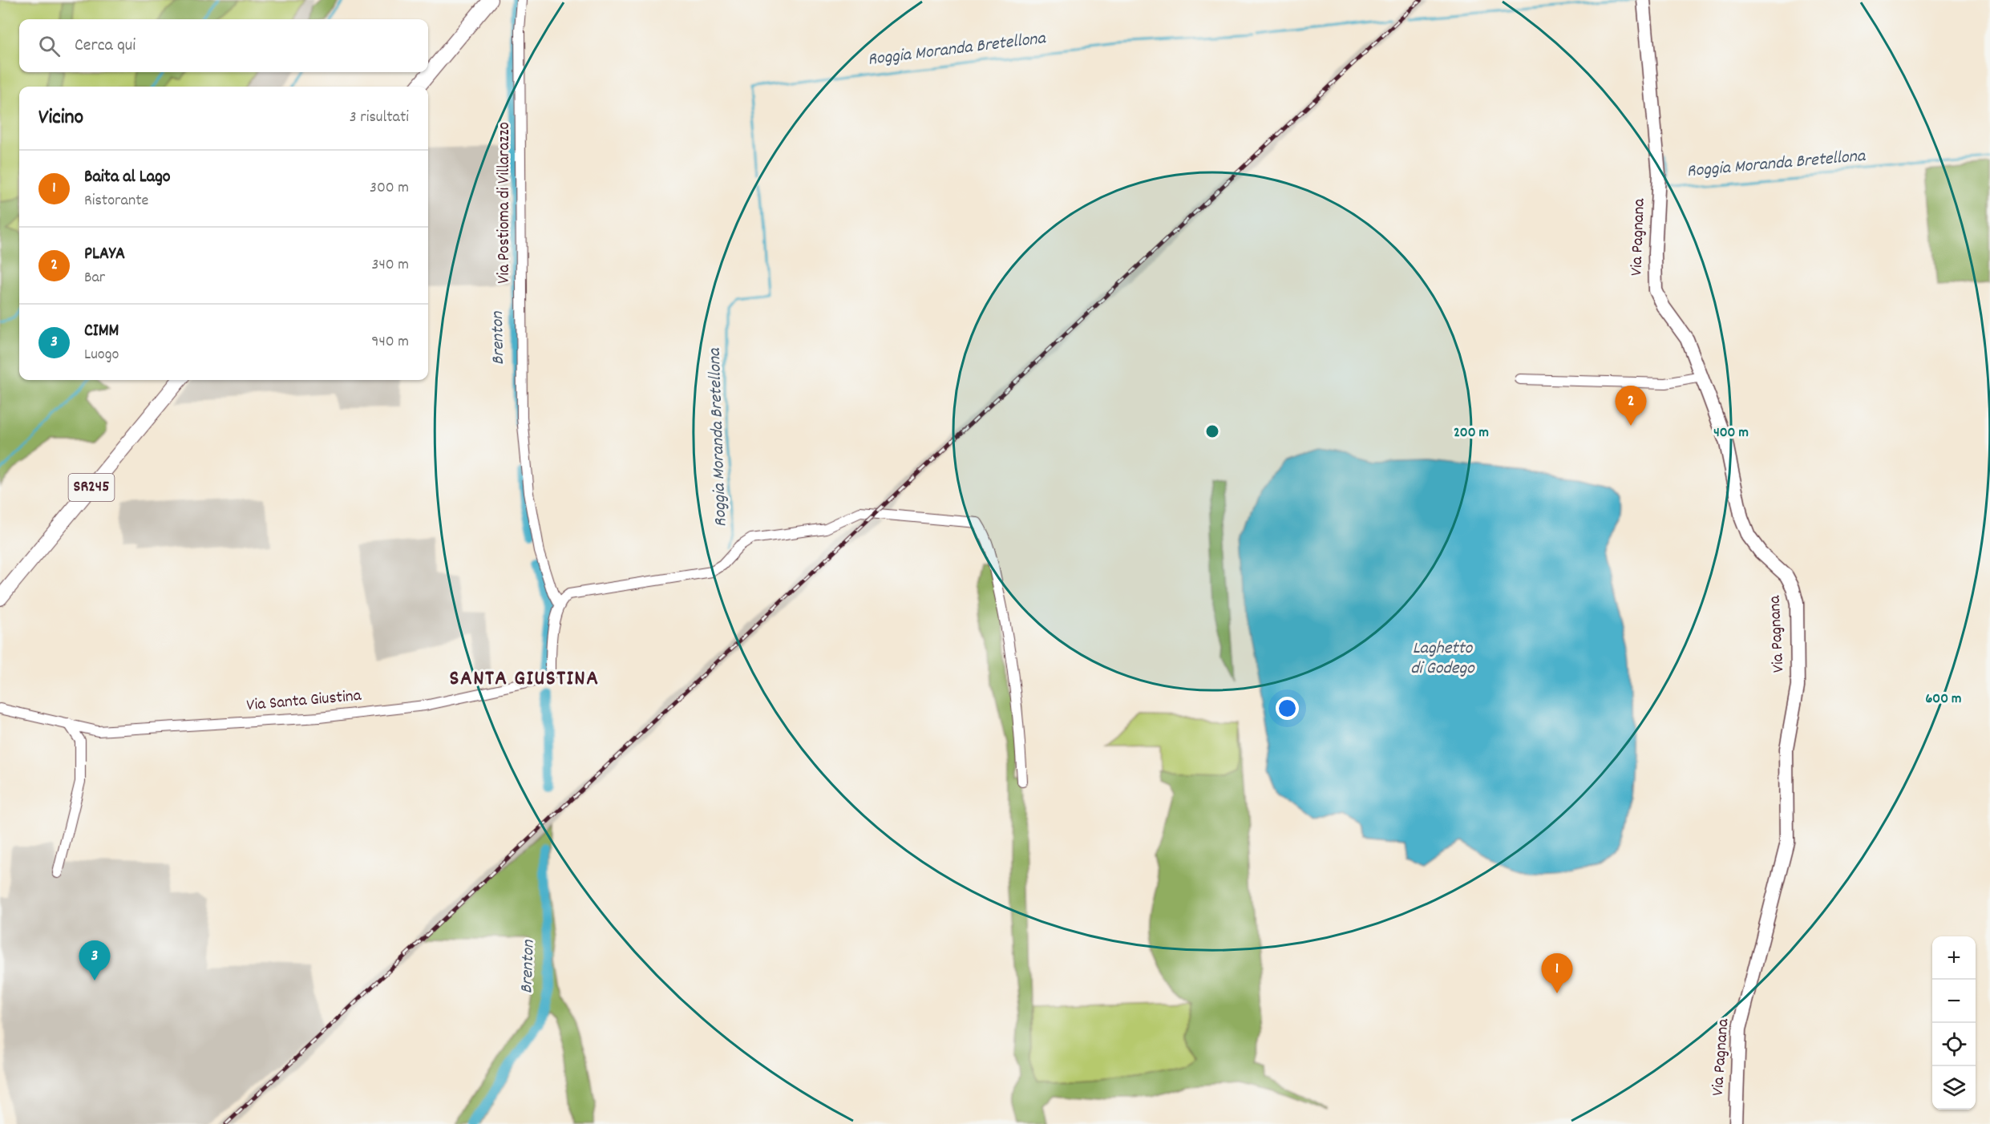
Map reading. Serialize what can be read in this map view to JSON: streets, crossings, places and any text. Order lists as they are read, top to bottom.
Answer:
{
  "streets": {
    "main road": ["SR245"],
    "street": ["Via Postioma di Villarazzo", "Via Pagnana", "Via Santa Giustina"]
  },
  "crossings": [
    ["Via Postioma di Villarazzo", "Via Santa Giustina"]
  ],
  "districts": ["SANTA GIUSTINA"],
  "water": ["Roggia Moranda Bretellona", "Brenton", "Laghetto di Godego"],
  "page": {
    "search": "Cerca qui",
    "heading": ["Vicino", "3 risultati"],
    "list": [
      {
        "mark": "1",
        "name": "Baita al Lago",
        "note": "Ristorante",
        "value": "300 m"
      },
      {
        "mark": "2",
        "name": "PLAYA",
        "note": "Bar",
        "value": "340 m"
      },
      {
        "mark": "3",
        "name": "CIMM",
        "note": "Luogo",
        "value": "940 m"
      }
    ],
    "pins": ["2", "3", "1"],
    "map_buttons": ["+", "−"]
  },
  "rings": ["200 m", "400 m", "600 m"]
}
